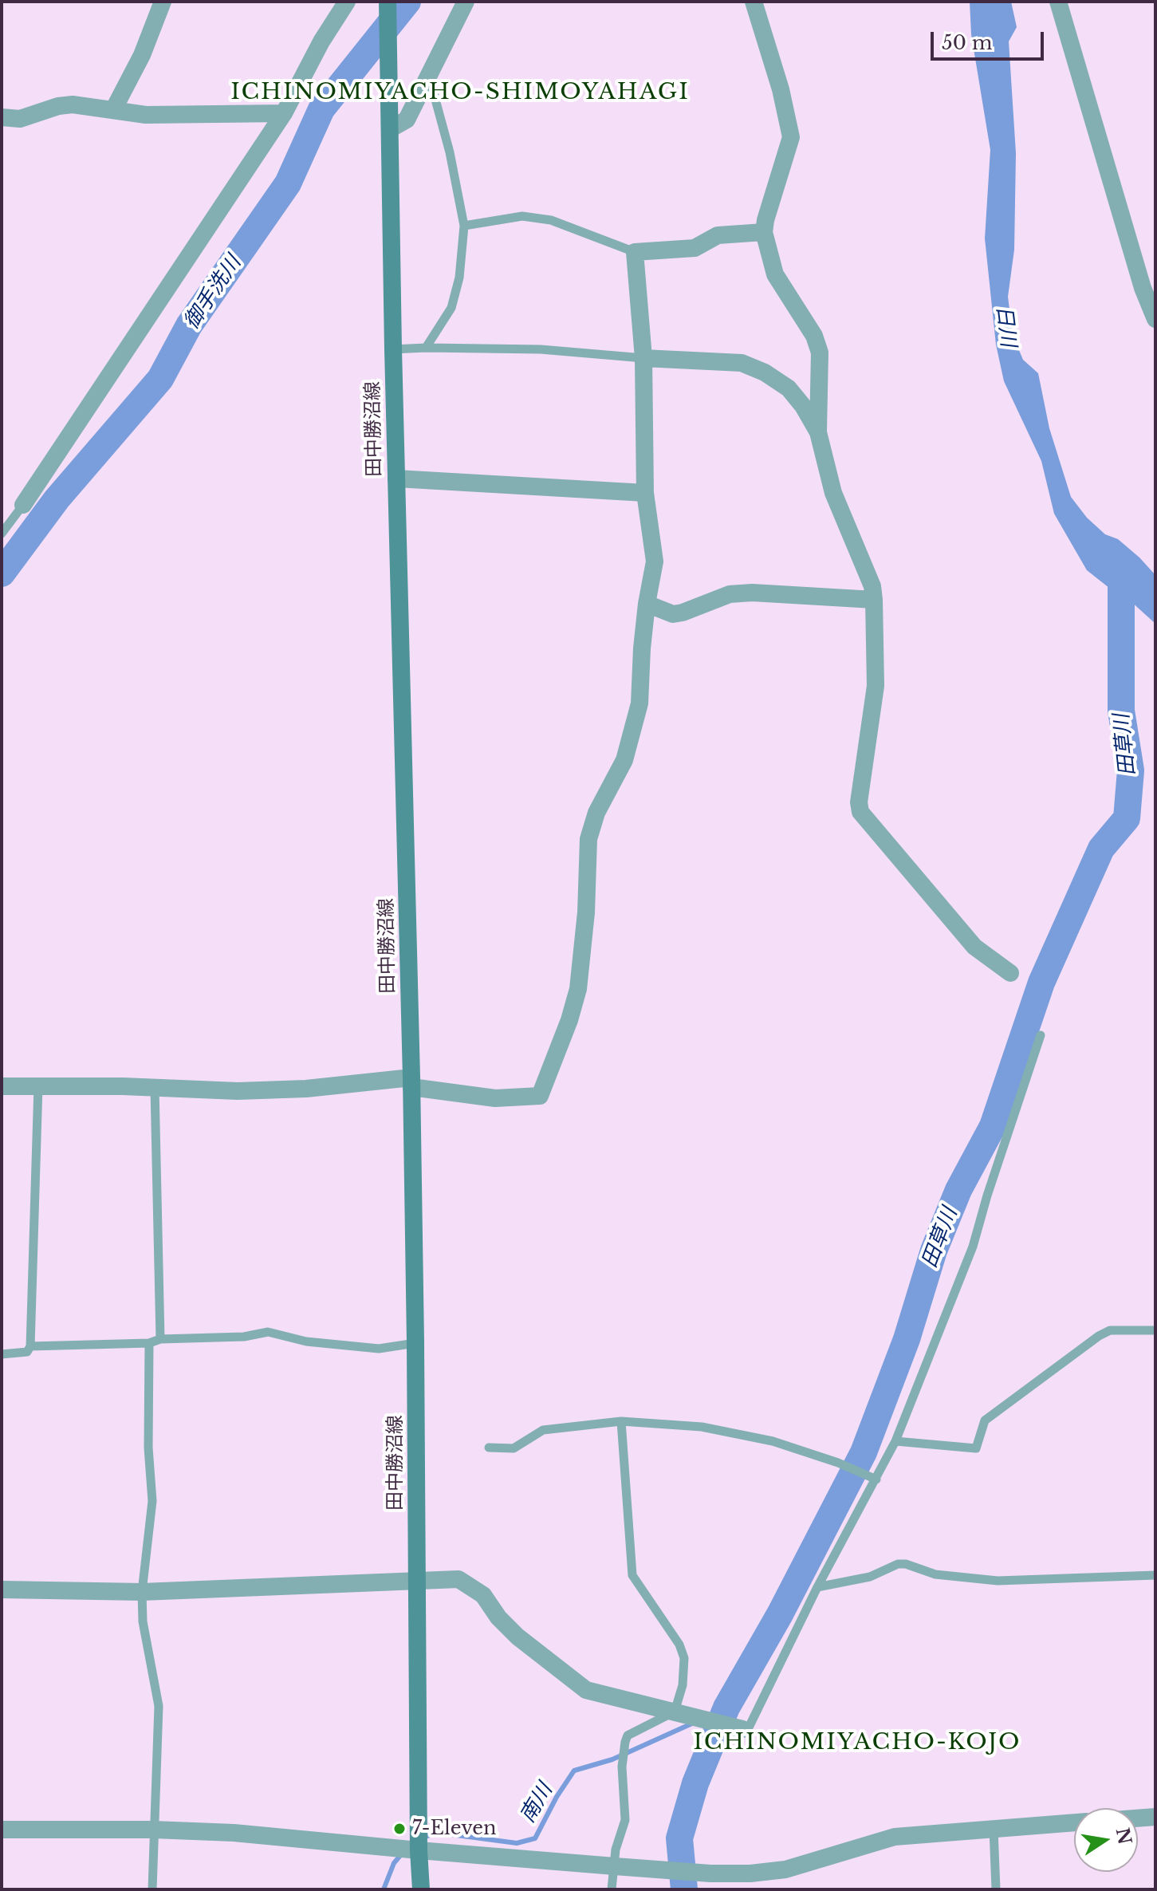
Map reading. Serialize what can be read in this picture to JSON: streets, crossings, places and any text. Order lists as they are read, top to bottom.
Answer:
{
  "streets": {
    "main road": ["田中勝沼線"]
  },
  "districts": ["ICHINOMIYACHO-SHIMOYAHAGI", "ICHINOMIYACHO-KOJO"],
  "water": [
    "御手洗川",
    "日川",
    "田草川",
    "南川"
  ],
  "places": ["7-Eleven"],
  "scale_bar": "50 m",
  "north": "right"
}
